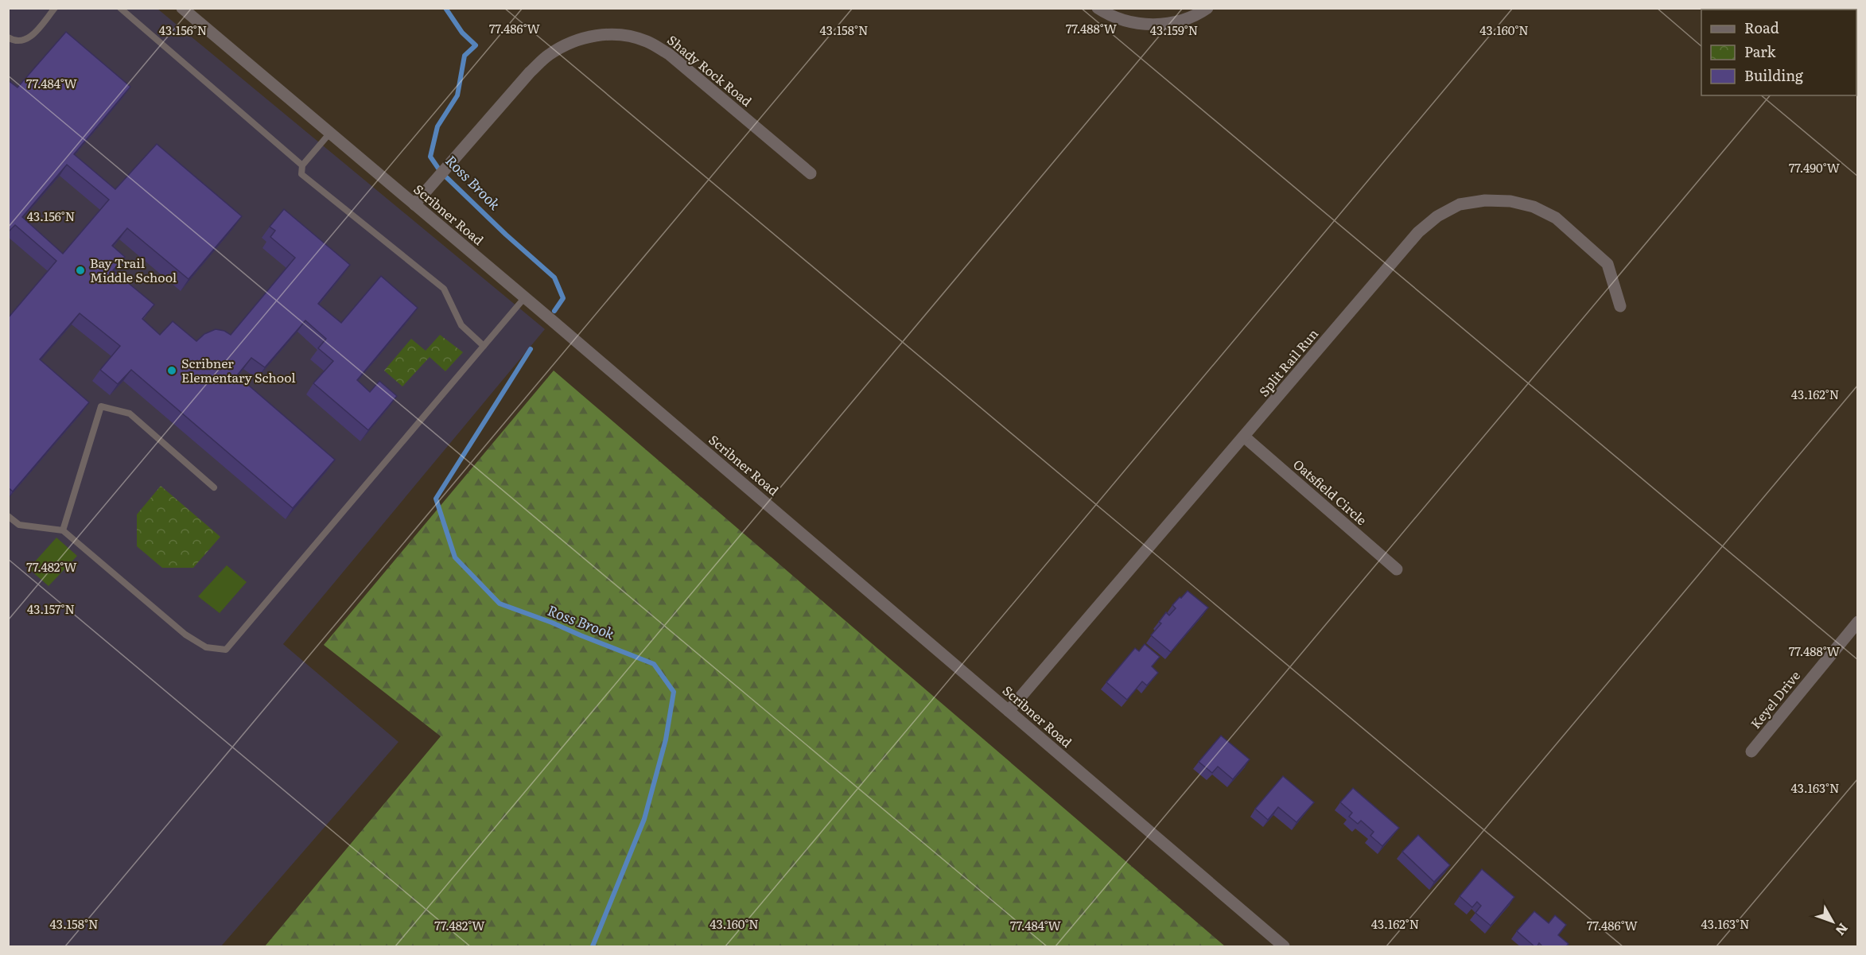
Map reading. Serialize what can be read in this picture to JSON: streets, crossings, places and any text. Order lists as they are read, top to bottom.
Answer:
{
  "streets": {
    "street": [
      "Shady Rock Road",
      "Scribner Road",
      "Split Rail Run",
      "Oatsfield Circle",
      "Keyel Drive"
    ]
  },
  "crossings": [
    ["Shady Rock Road", "Scribner Road"],
    ["Scribner Road", "Split Rail Run"],
    ["Split Rail Run", "Oatsfield Circle"]
  ],
  "water": ["Ross Brook"],
  "places": ["Bay Trail Middle School", "Scribner Elementary School"],
  "legend": ["Road", "Park", "Building"],
  "north": "bottom right",
  "coordinates": [
    "77.486°W",
    "77.488°W",
    "43.156°N",
    "43.158°N",
    "43.159°N",
    "43.160°N",
    "77.484°W",
    "77.490°W",
    "43.162°N",
    "77.482°W",
    "43.157°N",
    "43.163°N"
  ]
}
